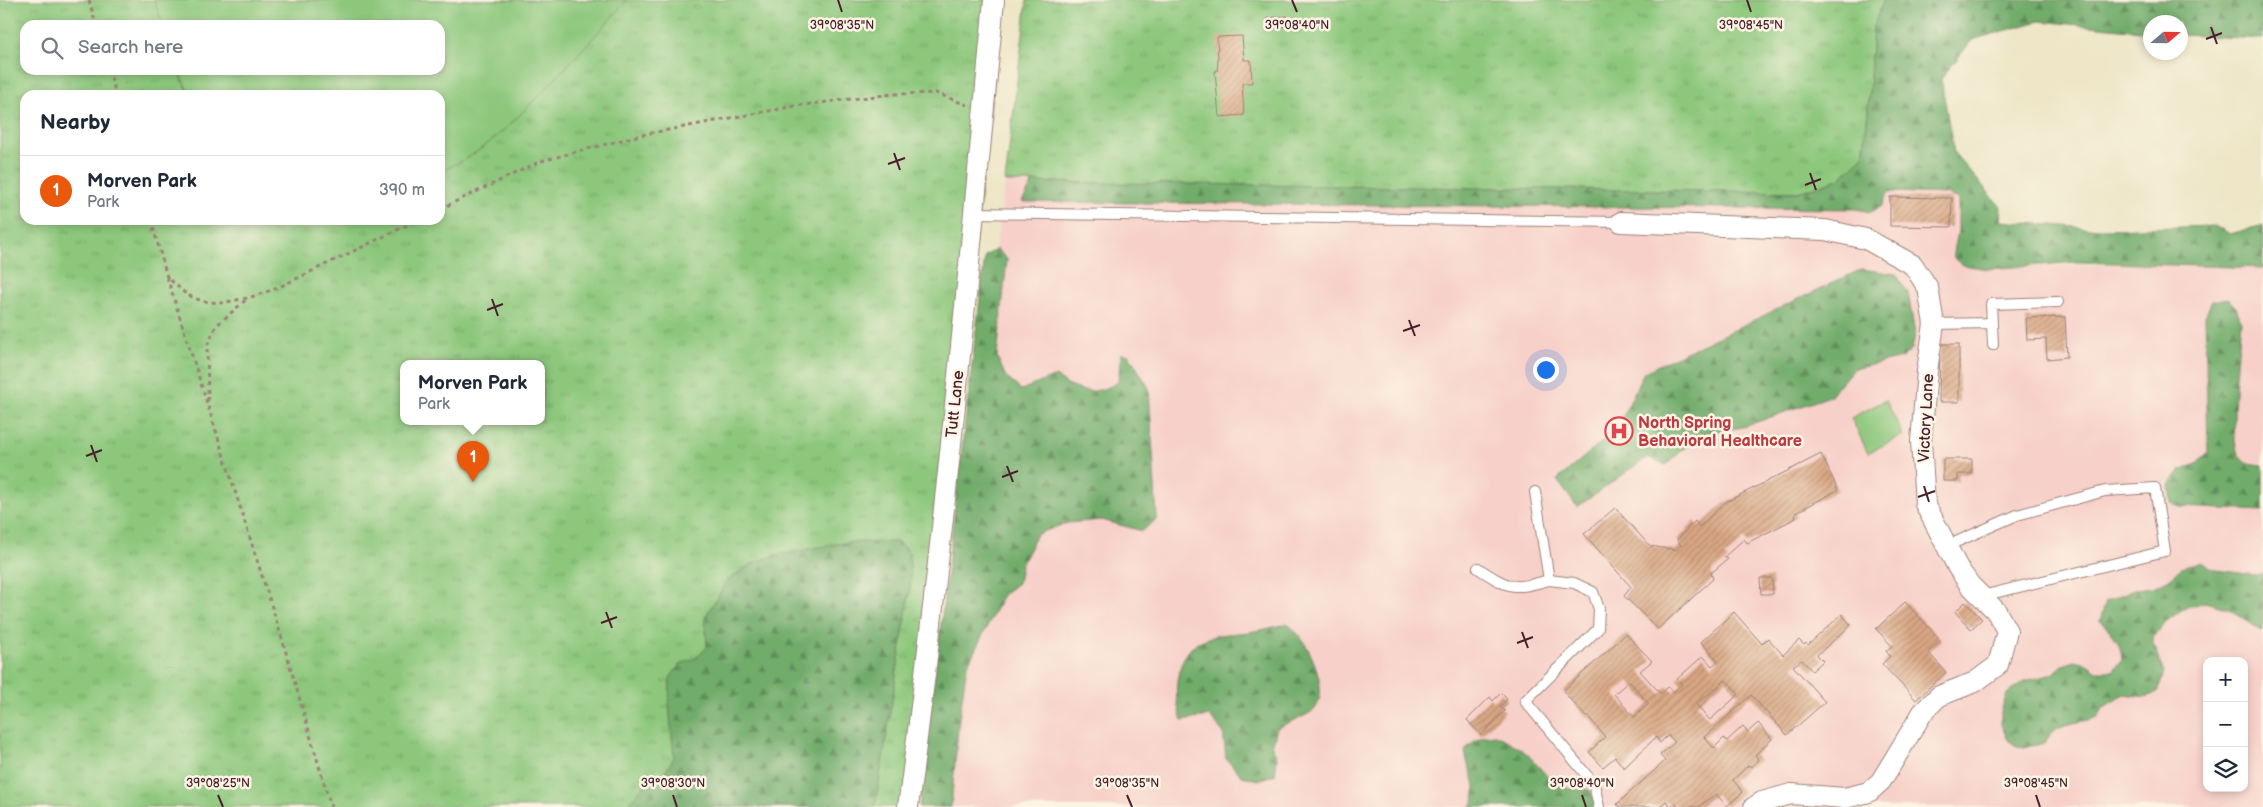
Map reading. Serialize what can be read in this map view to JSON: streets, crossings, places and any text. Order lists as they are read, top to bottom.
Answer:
{
  "streets": {
    "street": ["Tutt Lane", "Victory Lane"]
  },
  "places": {
    "hospital": ["North Spring Behavioral Healthcare"]
  },
  "north": "right",
  "page": {
    "search": "Search here",
    "heading": "Nearby",
    "list": [
      {
        "mark": "1",
        "name": "Morven Park",
        "note": "Park",
        "value": "390 m"
      }
    ],
    "popup": ["Morven Park", "Park"],
    "pins": "1",
    "map_buttons": ["+", "−"]
  },
  "coordinates": [
    "39°08'35\"N",
    "39°08'40\"N",
    "39°08'45\"N",
    "39°08'25\"N",
    "39°08'30\"N"
  ]
}
